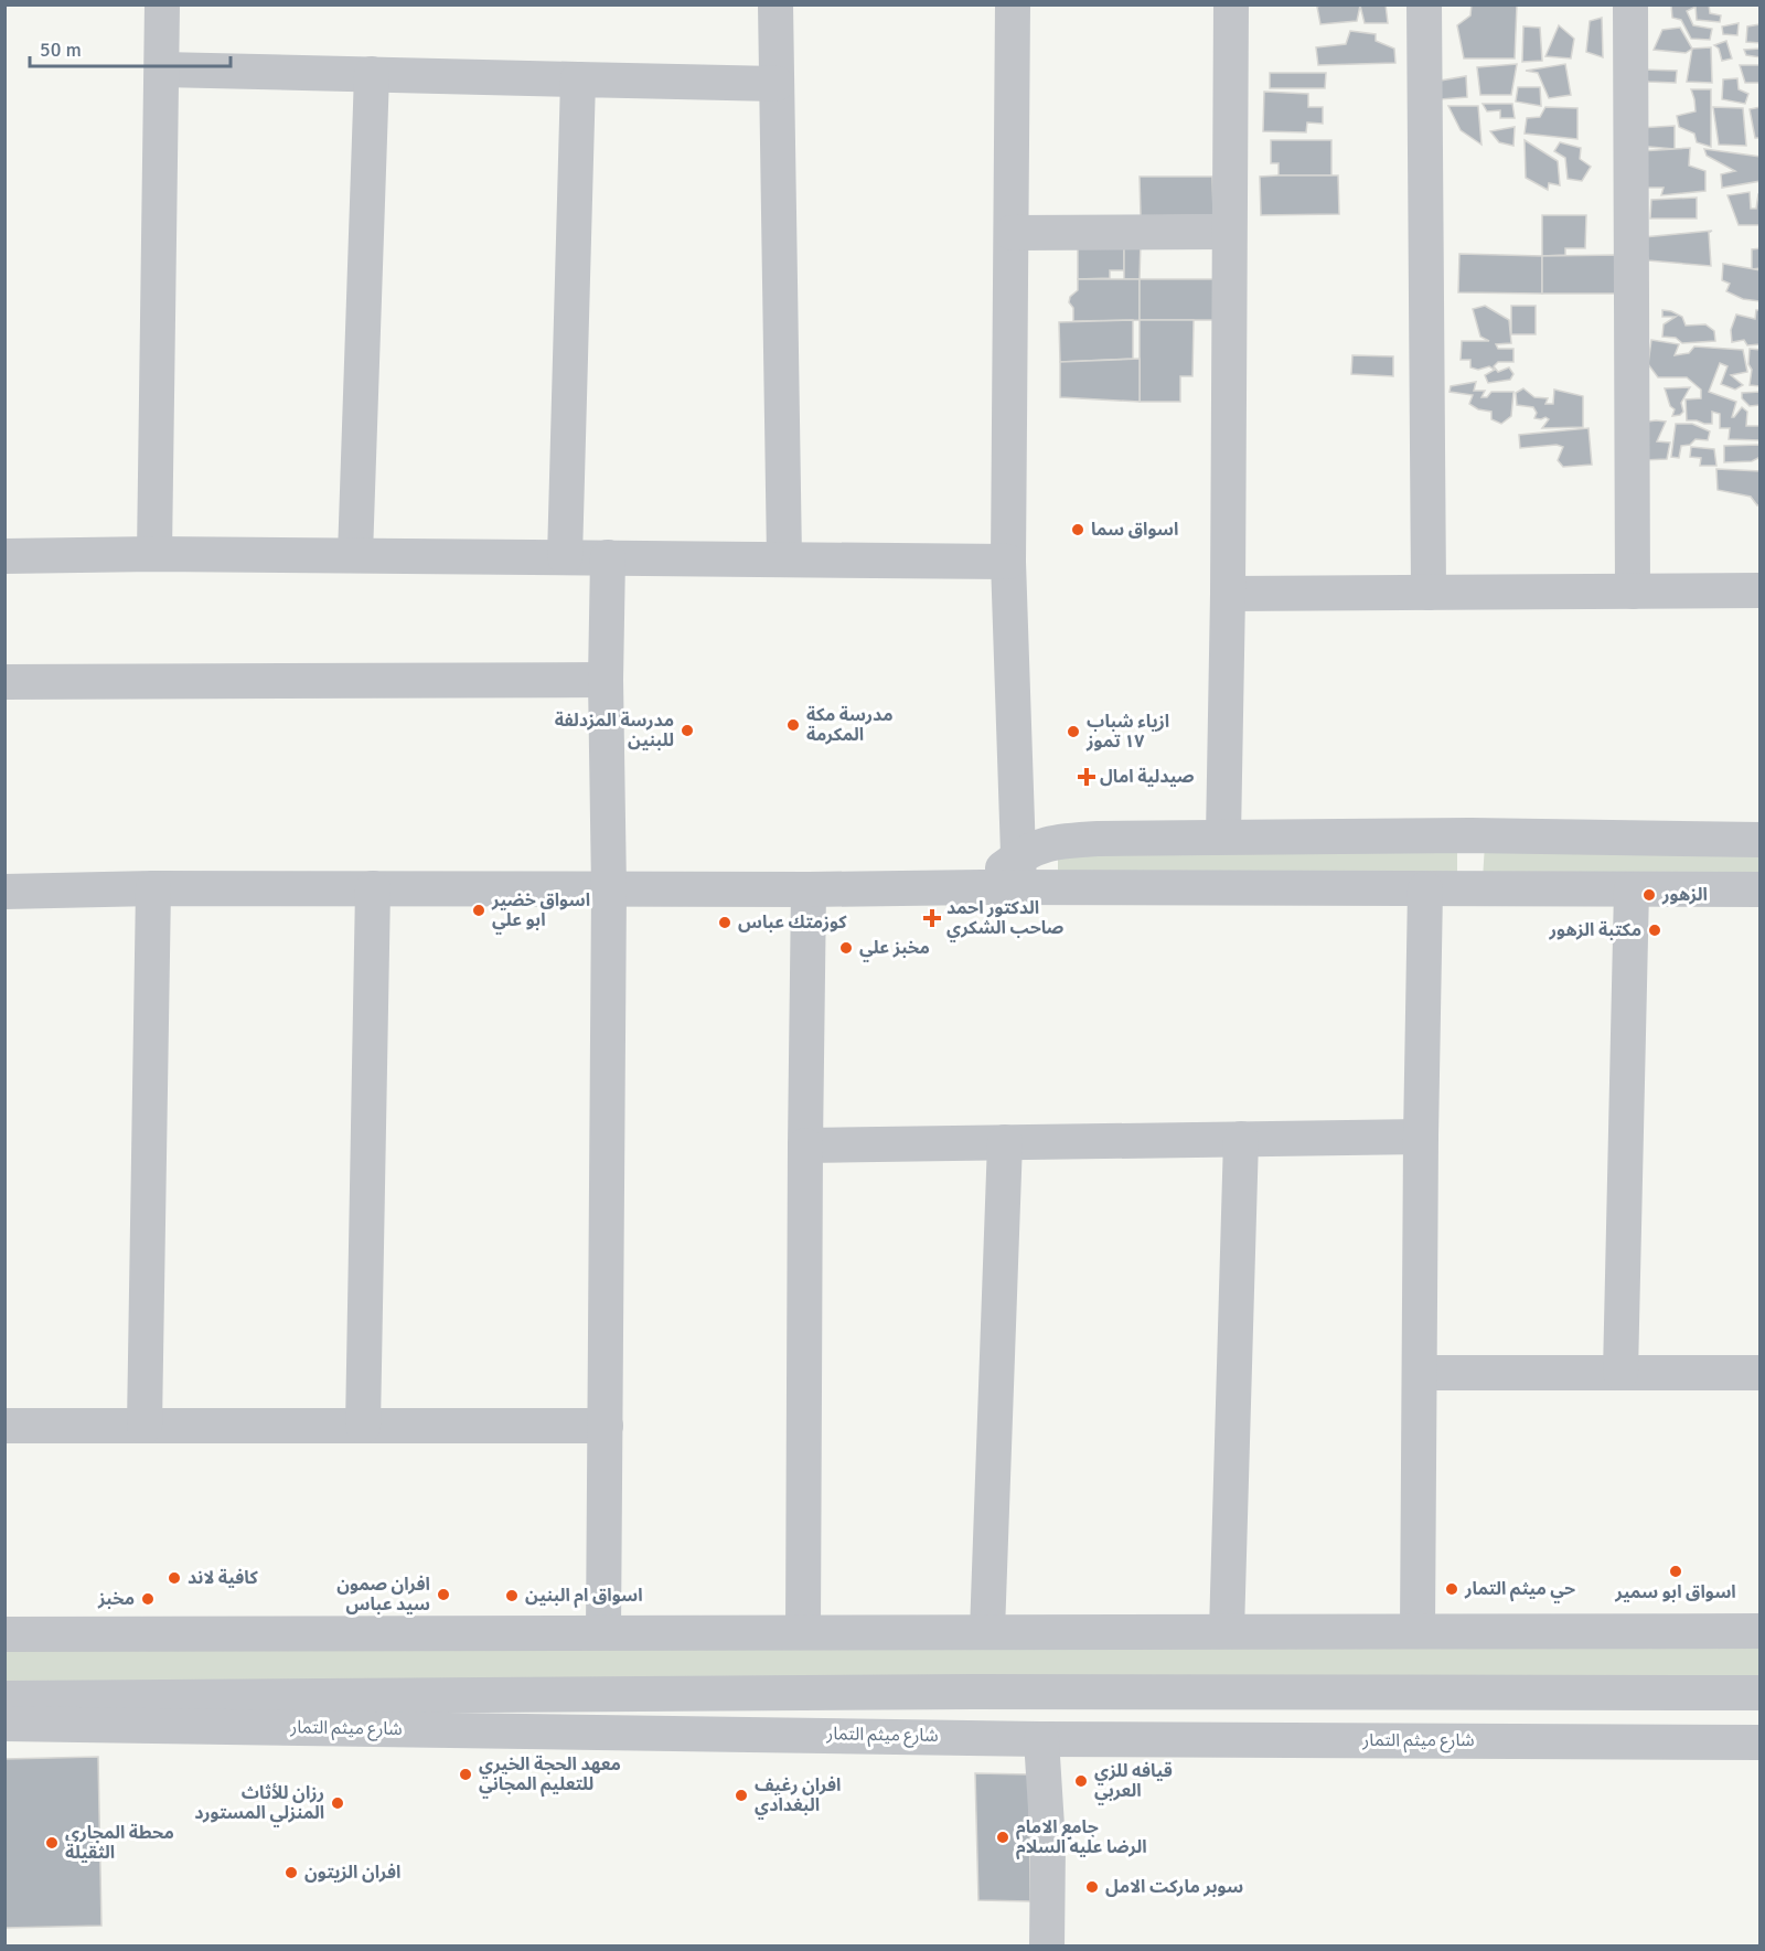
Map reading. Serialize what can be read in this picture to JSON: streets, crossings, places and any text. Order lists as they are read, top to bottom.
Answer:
{
  "streets": {
    "street": ["شارع ميثم التمار"]
  },
  "places": {
    "other": [
      "اسواق سما",
      "مدرسة مكة المكرمة",
      "مدرسة المزدلفة للبنين",
      "ازياء شباب ١٧ تموز",
      "الزهور",
      "اسواق خضير ابو علي",
      "كوزمتك عباس",
      "مكتبة الزهور",
      "مخبز علي",
      "اسواق ابو سمير",
      "كافية لاند",
      "حي ميثم التمار",
      "افران صمون سيد عباس",
      "اسواق ام البنين",
      "مخبز",
      "معهد الحجة الخيري للتعليم المجاني",
      "قيافه للزي العربي",
      "افران رغيف البغدادي",
      "رزان للأثاث المنزلي المستورد",
      "جامع الامام الرضا عليه السلام",
      "محطة المجاري الثقيلة",
      "افران الزيتون",
      "سوبر ماركت الامل"
    ],
    "health": ["صيدلية امال", "الدكتور احمد صاحب الشكري"]
  },
  "scale_bar": "50 m"
}
